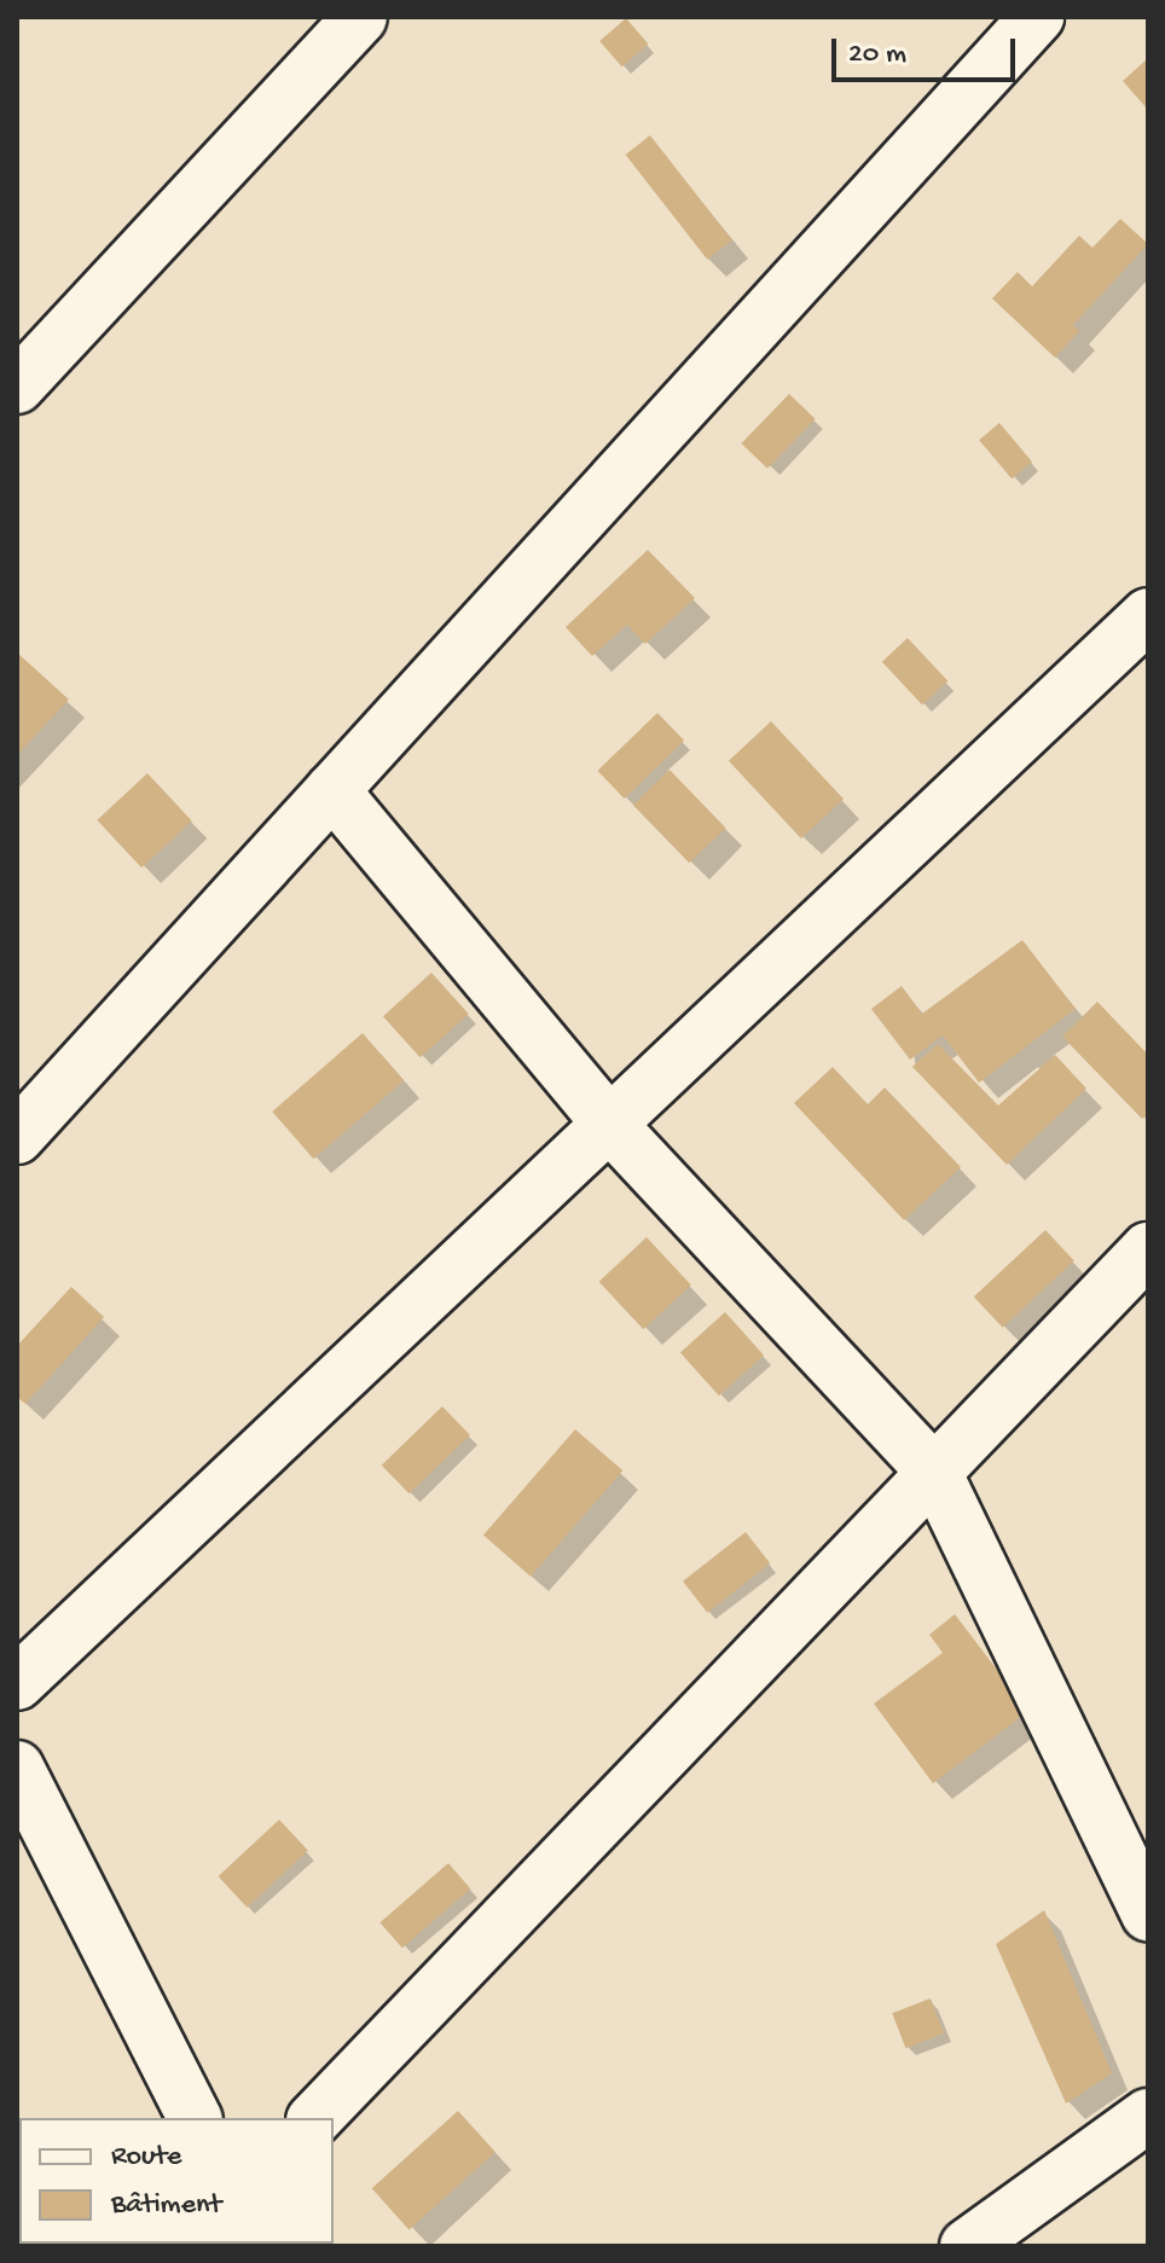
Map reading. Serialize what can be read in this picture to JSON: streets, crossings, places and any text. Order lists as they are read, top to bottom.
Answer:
{
  "legend": ["Route", "Bâtiment"],
  "scale_bar": "20 m"
}
